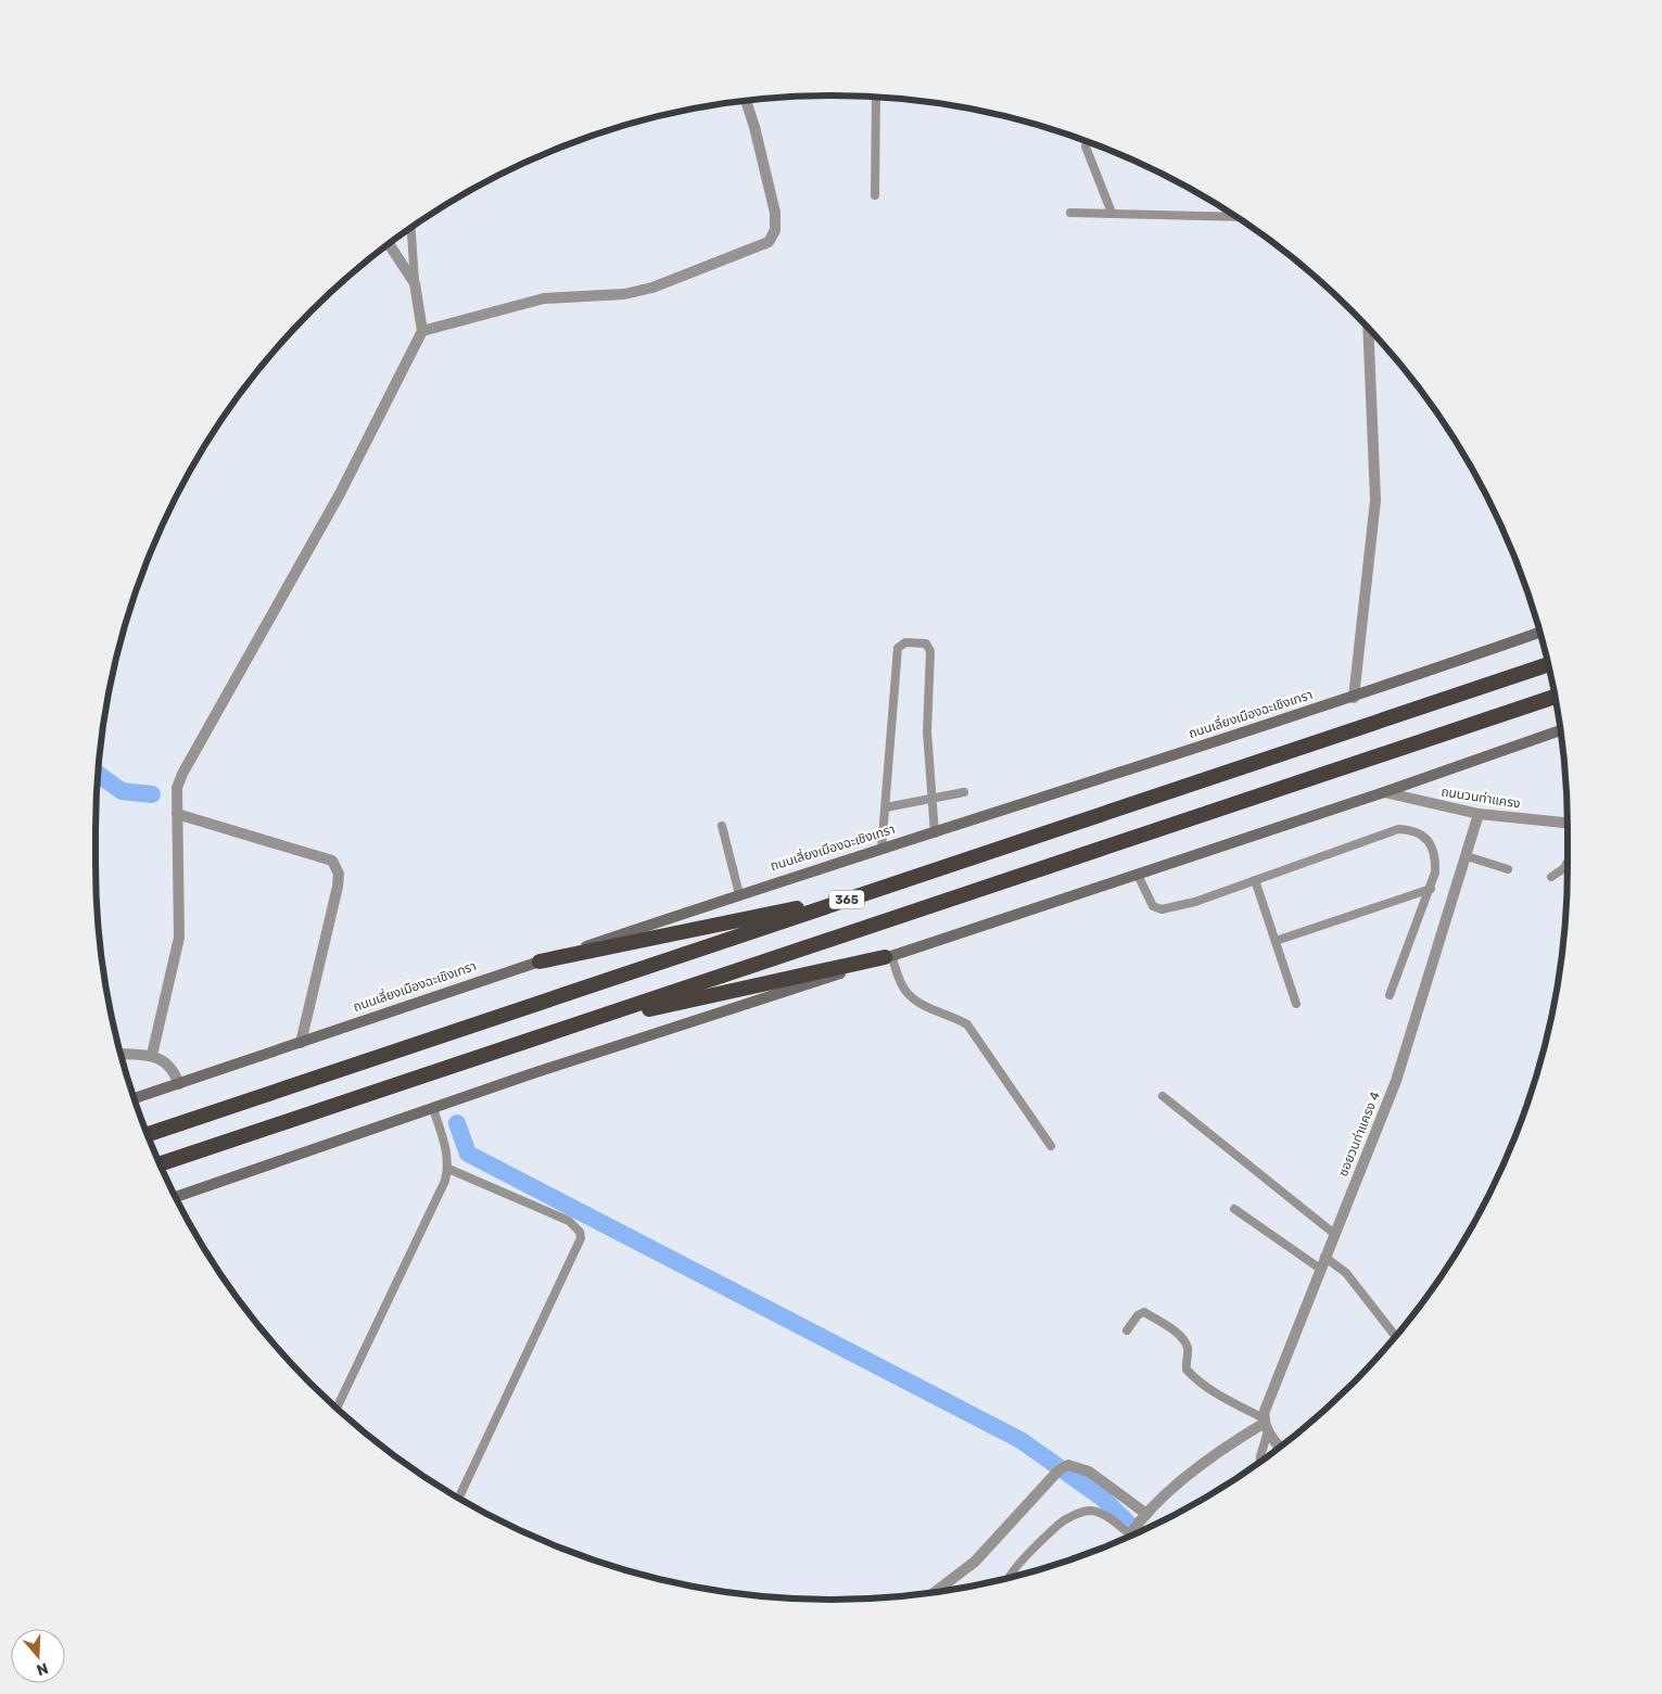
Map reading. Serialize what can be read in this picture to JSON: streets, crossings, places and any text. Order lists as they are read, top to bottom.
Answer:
{
  "streets": {
    "highway": ["365"],
    "main road": ["ถนนเลี่ยงเมืองฉะเชิงเทรา"],
    "street": ["ถนนวนท่าแครง", "ซอยวนท่าแครง 4"]
  },
  "crossings": [
    ["ถนนวนท่าแครง", "ซอยวนท่าแครง 4"]
  ],
  "north": "bottom"
}
